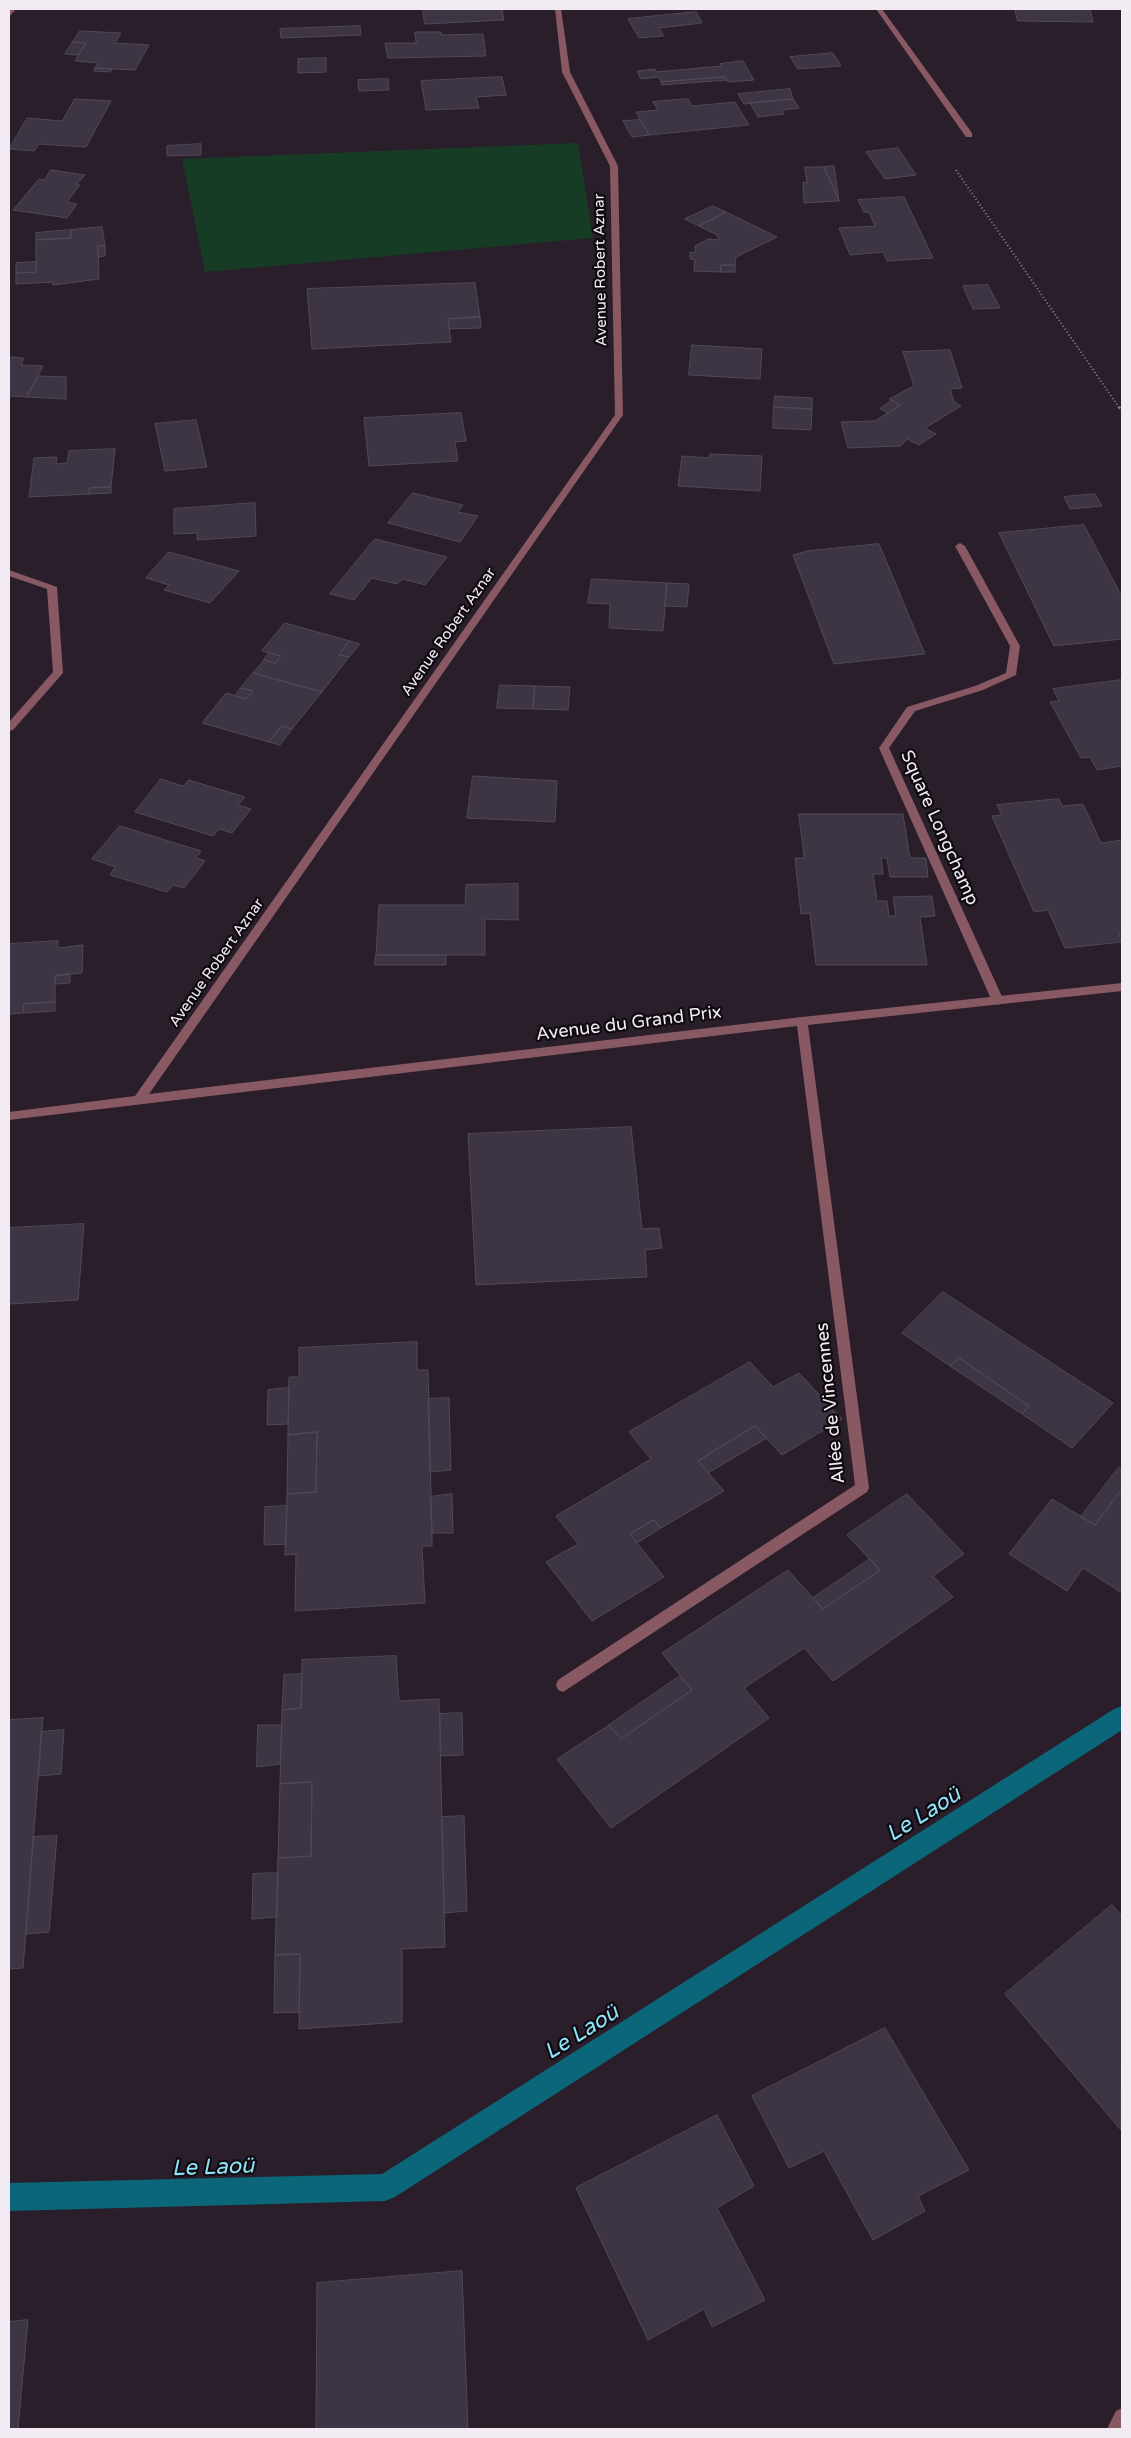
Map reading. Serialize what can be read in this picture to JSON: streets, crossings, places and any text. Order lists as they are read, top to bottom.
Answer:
{
  "streets": {
    "street": [
      "Avenue Robert Aznar",
      "Square Longchamp",
      "Avenue du Grand Prix",
      "Allée de Vincennes"
    ]
  },
  "crossings": [
    ["Avenue Robert Aznar", "Avenue du Grand Prix"],
    ["Square Longchamp", "Avenue du Grand Prix"],
    ["Avenue du Grand Prix", "Allée de Vincennes"]
  ],
  "water": ["Le Laoü"]
}
